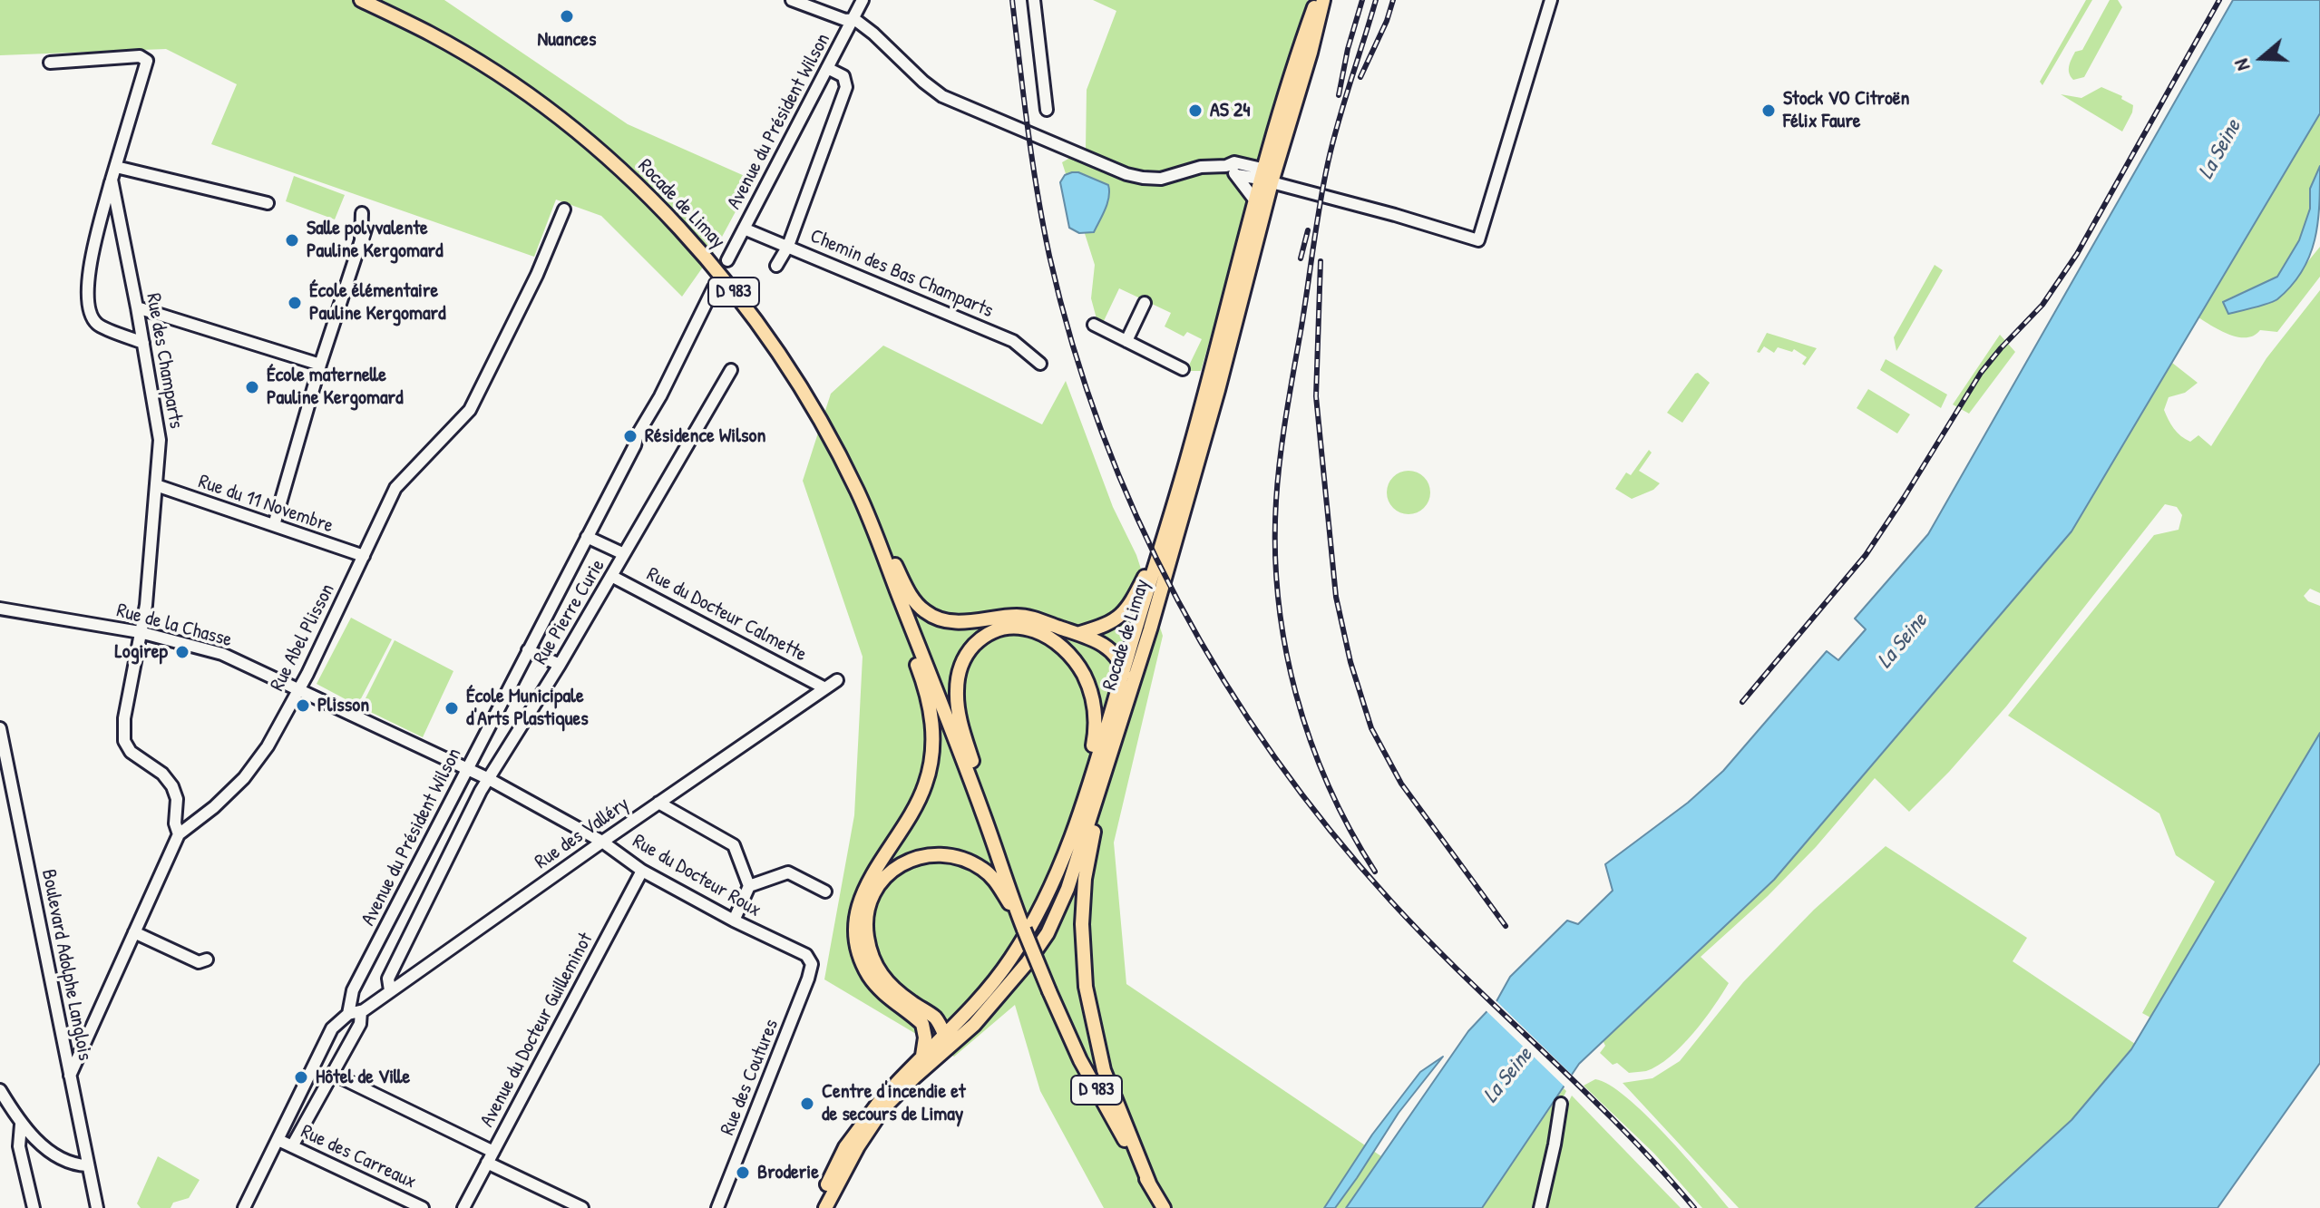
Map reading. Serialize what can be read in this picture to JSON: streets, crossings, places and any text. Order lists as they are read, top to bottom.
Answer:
{
  "streets": {
    "main road": ["Rocade de Limay", "D 983"],
    "street": [
      "Avenue du Président Wilson",
      "Chemin des Bas Champarts",
      "Rue des Champarts",
      "Rue du 11 Novembre",
      "Rue Pierre Curie",
      "Rue du Docteur Calmette",
      "Rue de la Chasse",
      "Rue Abel Plisson",
      "Rue des Valléry",
      "Rue du Docteur Roux",
      "Boulevard Adolphe Langlois",
      "Avenue du Docteur Guilleminot",
      "Rue des Coutures",
      "Rue des Carreaux"
    ]
  },
  "crossings": [
    ["Avenue du Président Wilson", "Chemin des Bas Champarts"],
    ["Avenue du Président Wilson", "Rue de la Chasse"],
    ["Avenue du Président Wilson", "Rue des Valléry"],
    ["Avenue du Président Wilson", "Rue des Carreaux"],
    ["Rocade de Limay", "D 983"],
    ["Rue des Champarts", "Rue du 11 Novembre"],
    ["Rue des Champarts", "Rue de la Chasse"],
    ["Rue des Champarts", "Rue Abel Plisson"],
    ["Rue du 11 Novembre", "Rue Abel Plisson"],
    ["Rue Pierre Curie", "Rue du Docteur Calmette"],
    ["Rue Pierre Curie", "Rue de la Chasse"],
    ["Rue Pierre Curie", "Rue des Valléry"],
    ["Rue Pierre Curie", "Rue du Docteur Roux"],
    ["Rue du Docteur Calmette", "Rue des Valléry"],
    ["Rue de la Chasse", "Rue Abel Plisson"],
    ["Rue de la Chasse", "Rue du Docteur Roux"],
    ["Rue Abel Plisson", "Boulevard Adolphe Langlois"],
    ["Rue des Valléry", "Rue du Docteur Roux"],
    ["Rue du Docteur Roux", "Avenue du Docteur Guilleminot"],
    ["Rue du Docteur Roux", "Rue des Coutures"]
  ],
  "water": ["La Seine"],
  "places": [
    "Nuances",
    "AS 24",
    "Stock VO Citroën Félix Faure",
    "Salle polyvalente Pauline Kergomard",
    "École élémentaire Pauline Kergomard",
    "École maternelle Pauline Kergomard",
    "Résidence Wilson",
    "Logirep",
    "Plisson",
    "École Municipale d'Arts Plastiques",
    "Hôtel de Ville",
    "Centre d'incendie et de secours de Limay",
    "Broderie"
  ],
  "north": "left"
}
